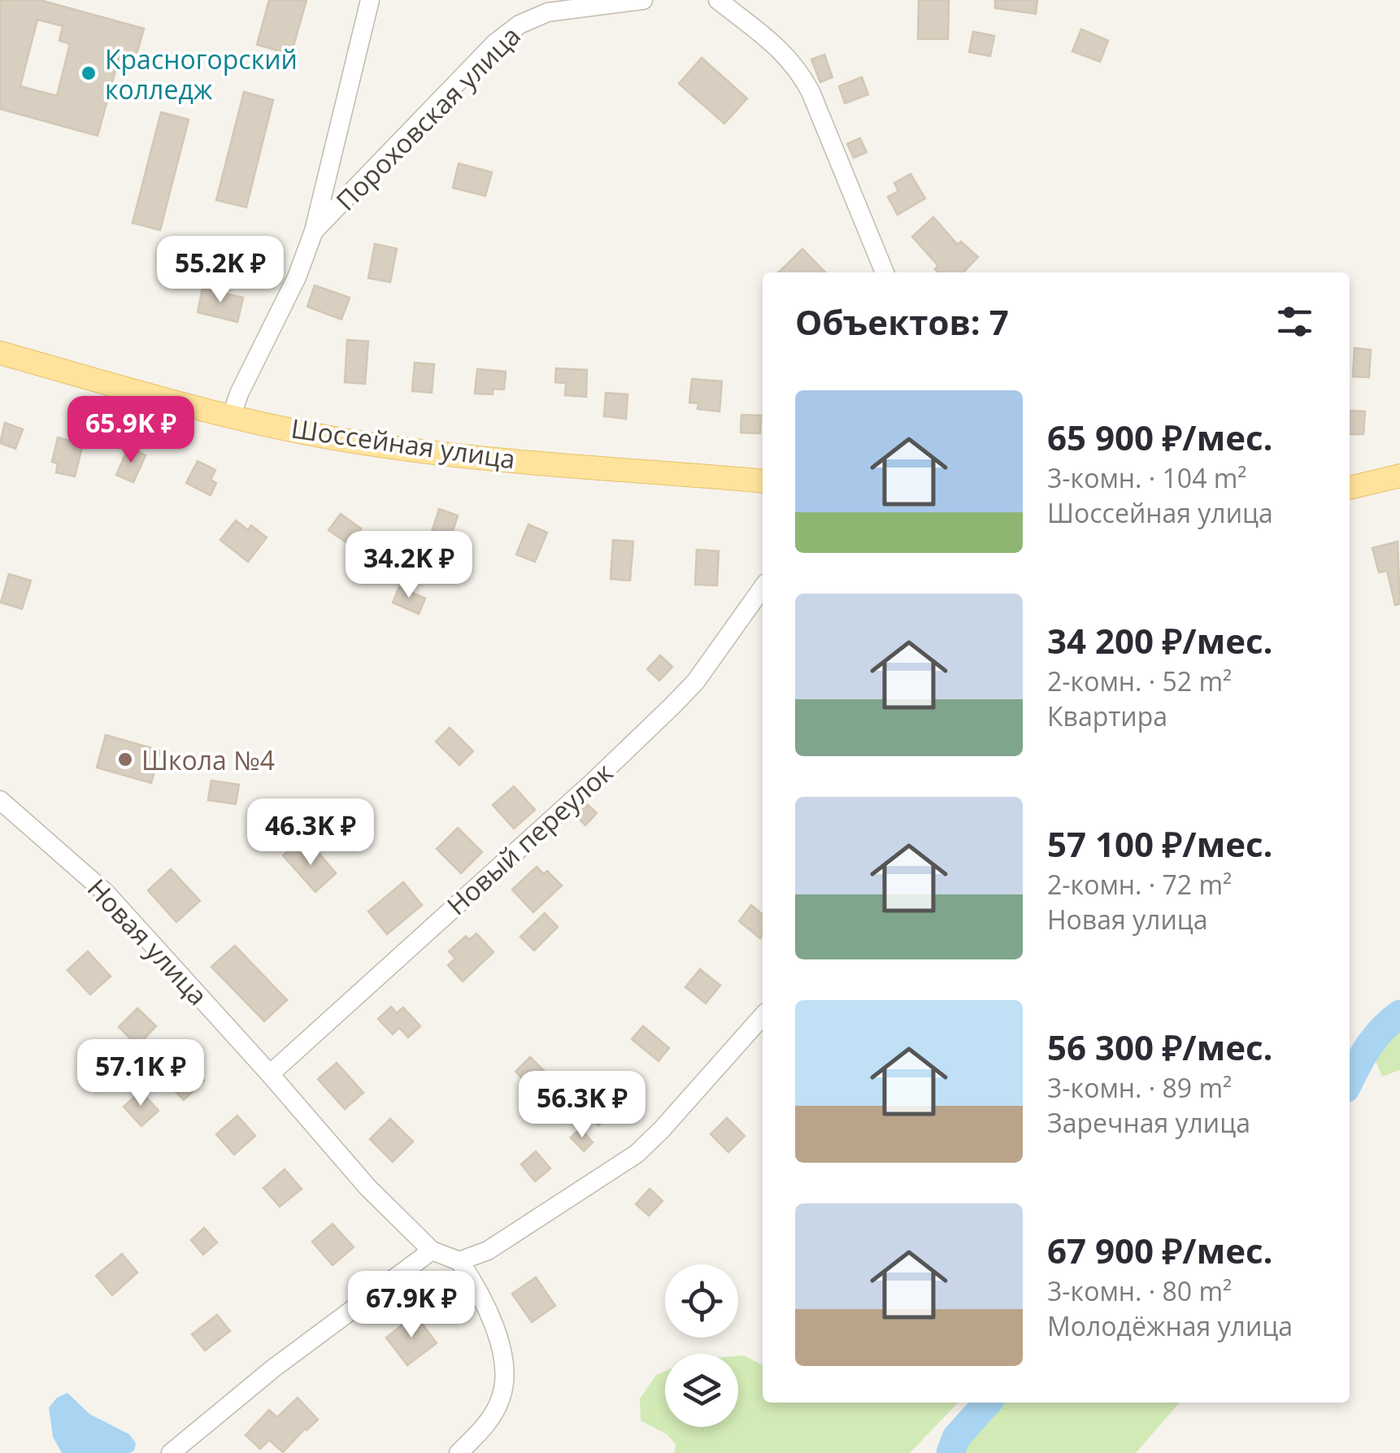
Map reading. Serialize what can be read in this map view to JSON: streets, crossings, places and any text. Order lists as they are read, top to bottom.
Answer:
{
  "streets": {
    "main road": ["Шоссейная улица"],
    "street": ["Пороховская улица", "Новый переулок", "Новая улица"]
  },
  "crossings": [
    ["Новый переулок", "Новая улица"]
  ],
  "places": ["Красногорский колледж", "Школа №4"],
  "page": {
    "price": [
      "55.2K ₽",
      "65.9K ₽",
      "34.2K ₽",
      "46.3K ₽",
      "57.1K ₽",
      "56.3K ₽",
      "67.9K ₽"
    ],
    "heading": "Объектов: 7",
    "list": [
      {
        "name": "65 900 ₽/мес.",
        "note": "3-комн. · 104 m² · Шоссейная улица"
      },
      {
        "name": "34 200 ₽/мес.",
        "note": "2-комн. · 52 m² · Квартира"
      },
      {
        "name": "57 100 ₽/мес.",
        "note": "2-комн. · 72 m² · Новая улица"
      },
      {
        "name": "56 300 ₽/мес.",
        "note": "3-комн. · 89 m² · Заречная улица"
      },
      {
        "name": "67 900 ₽/мес.",
        "note": "3-комн. · 80 m² · Молодёжная улица"
      }
    ]
  }
}
